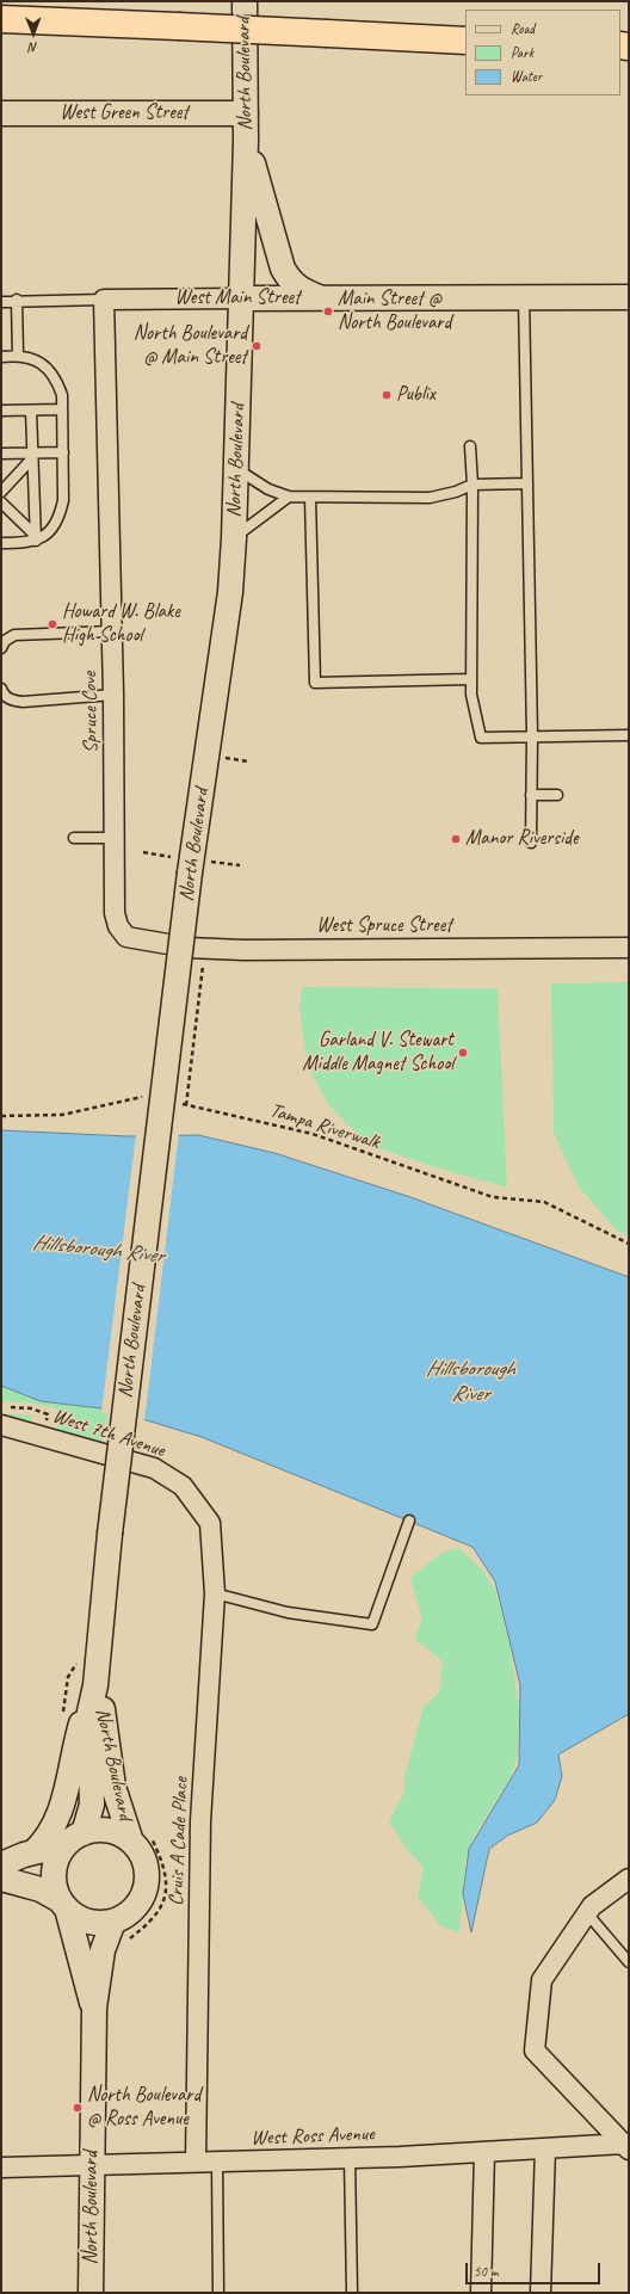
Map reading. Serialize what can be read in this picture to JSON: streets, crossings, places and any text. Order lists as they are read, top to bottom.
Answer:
{
  "streets": {
    "street": [
      "North Boulevard",
      "West Green Street",
      "West Main Street",
      "Spruce Cove",
      "West Spruce Street",
      "West 7th Avenue",
      "Cruis A Cade Place",
      "West Ross Avenue"
    ],
    "path": ["Tampa Riverwalk"]
  },
  "crossings": [
    ["North Boulevard", "West Green Street"],
    ["North Boulevard", "West Main Street"],
    ["North Boulevard", "West Ross Avenue"],
    ["West Main Street", "Spruce Cove"],
    ["Spruce Cove", "West Spruce Street"],
    ["West 7th Avenue", "Cruis A Cade Place"],
    ["Cruis A Cade Place", "West Ross Avenue"]
  ],
  "water": ["Hillsborough River"],
  "places": [
    "Main Street @ North Boulevard",
    "North Boulevard @ Main Street",
    "Publix",
    "Howard W. Blake High School",
    "Manor Riverside",
    "Garland V. Stewart Middle Magnet School",
    "North Boulevard @ Ross Avenue"
  ],
  "legend": ["Road", "Park", "Water"],
  "scale_bar": "50 m",
  "north": "bottom"
}
